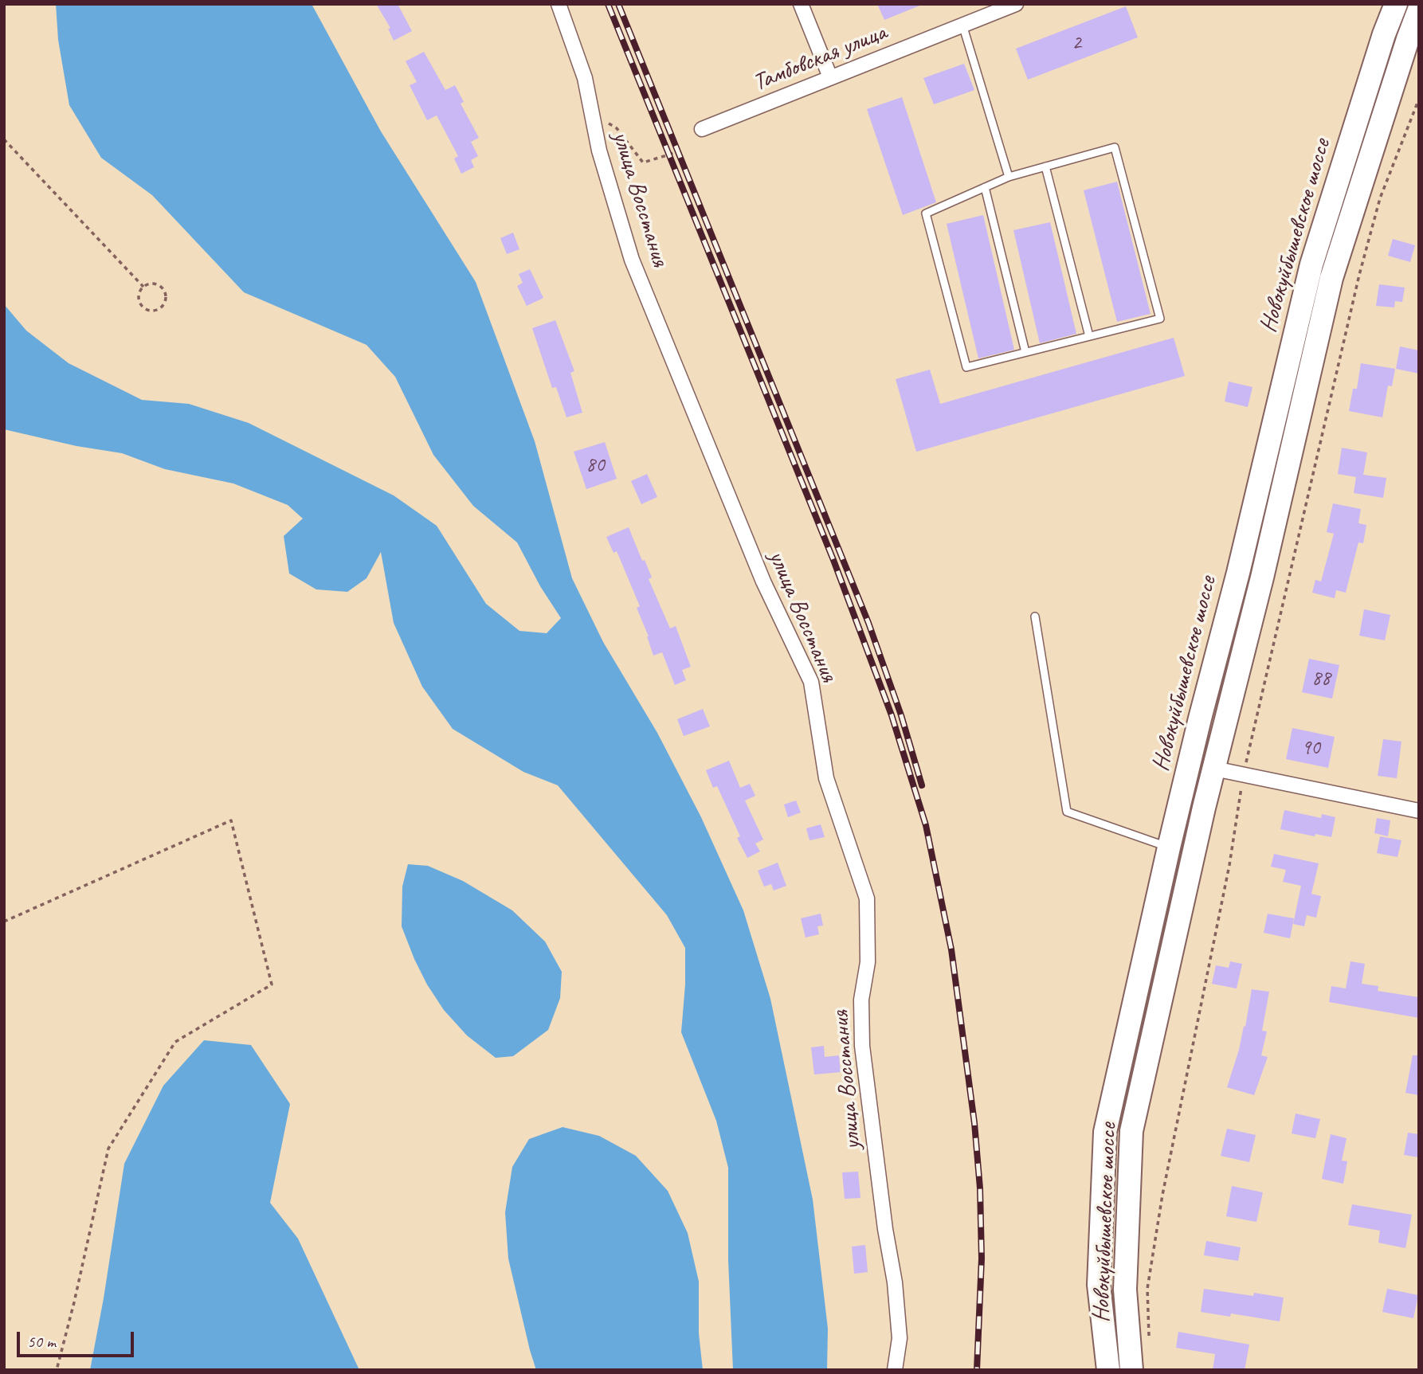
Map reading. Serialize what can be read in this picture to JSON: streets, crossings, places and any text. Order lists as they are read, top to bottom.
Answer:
{
  "streets": {
    "main road": ["Новокуйбышевское шоссе"],
    "street": ["Тамбовская улица", "улица Восстания"]
  },
  "house_numbers": [
    "2",
    "80",
    "88",
    "90"
  ],
  "scale_bar": "50 m"
}
